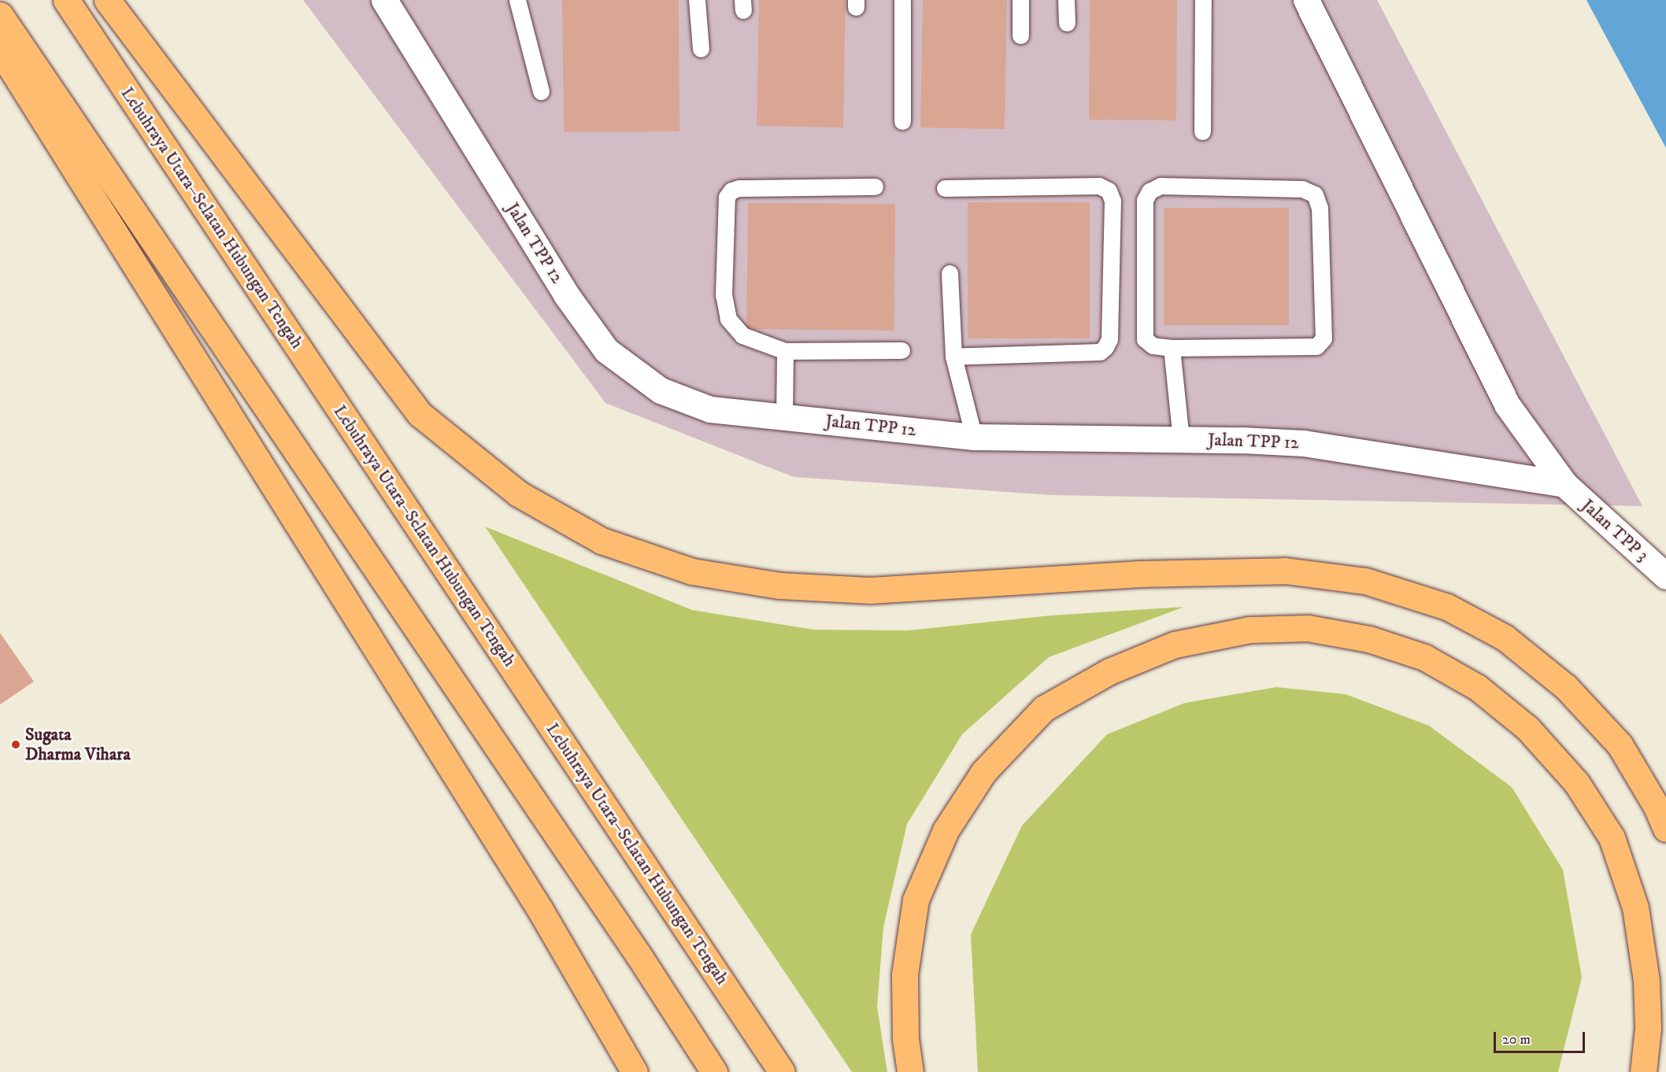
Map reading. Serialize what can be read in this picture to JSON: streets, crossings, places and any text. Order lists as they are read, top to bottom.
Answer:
{
  "streets": {
    "highway": ["Lebuhraya Utara–Selatan Hubungan Tengah"],
    "street": ["Jalan TPP 12", "Jalan TPP 3"]
  },
  "crossings": [
    ["Jalan TPP 12", "Jalan TPP 3"]
  ],
  "places": ["Sugata Dharma Vihara"],
  "scale_bar": "20 m"
}
